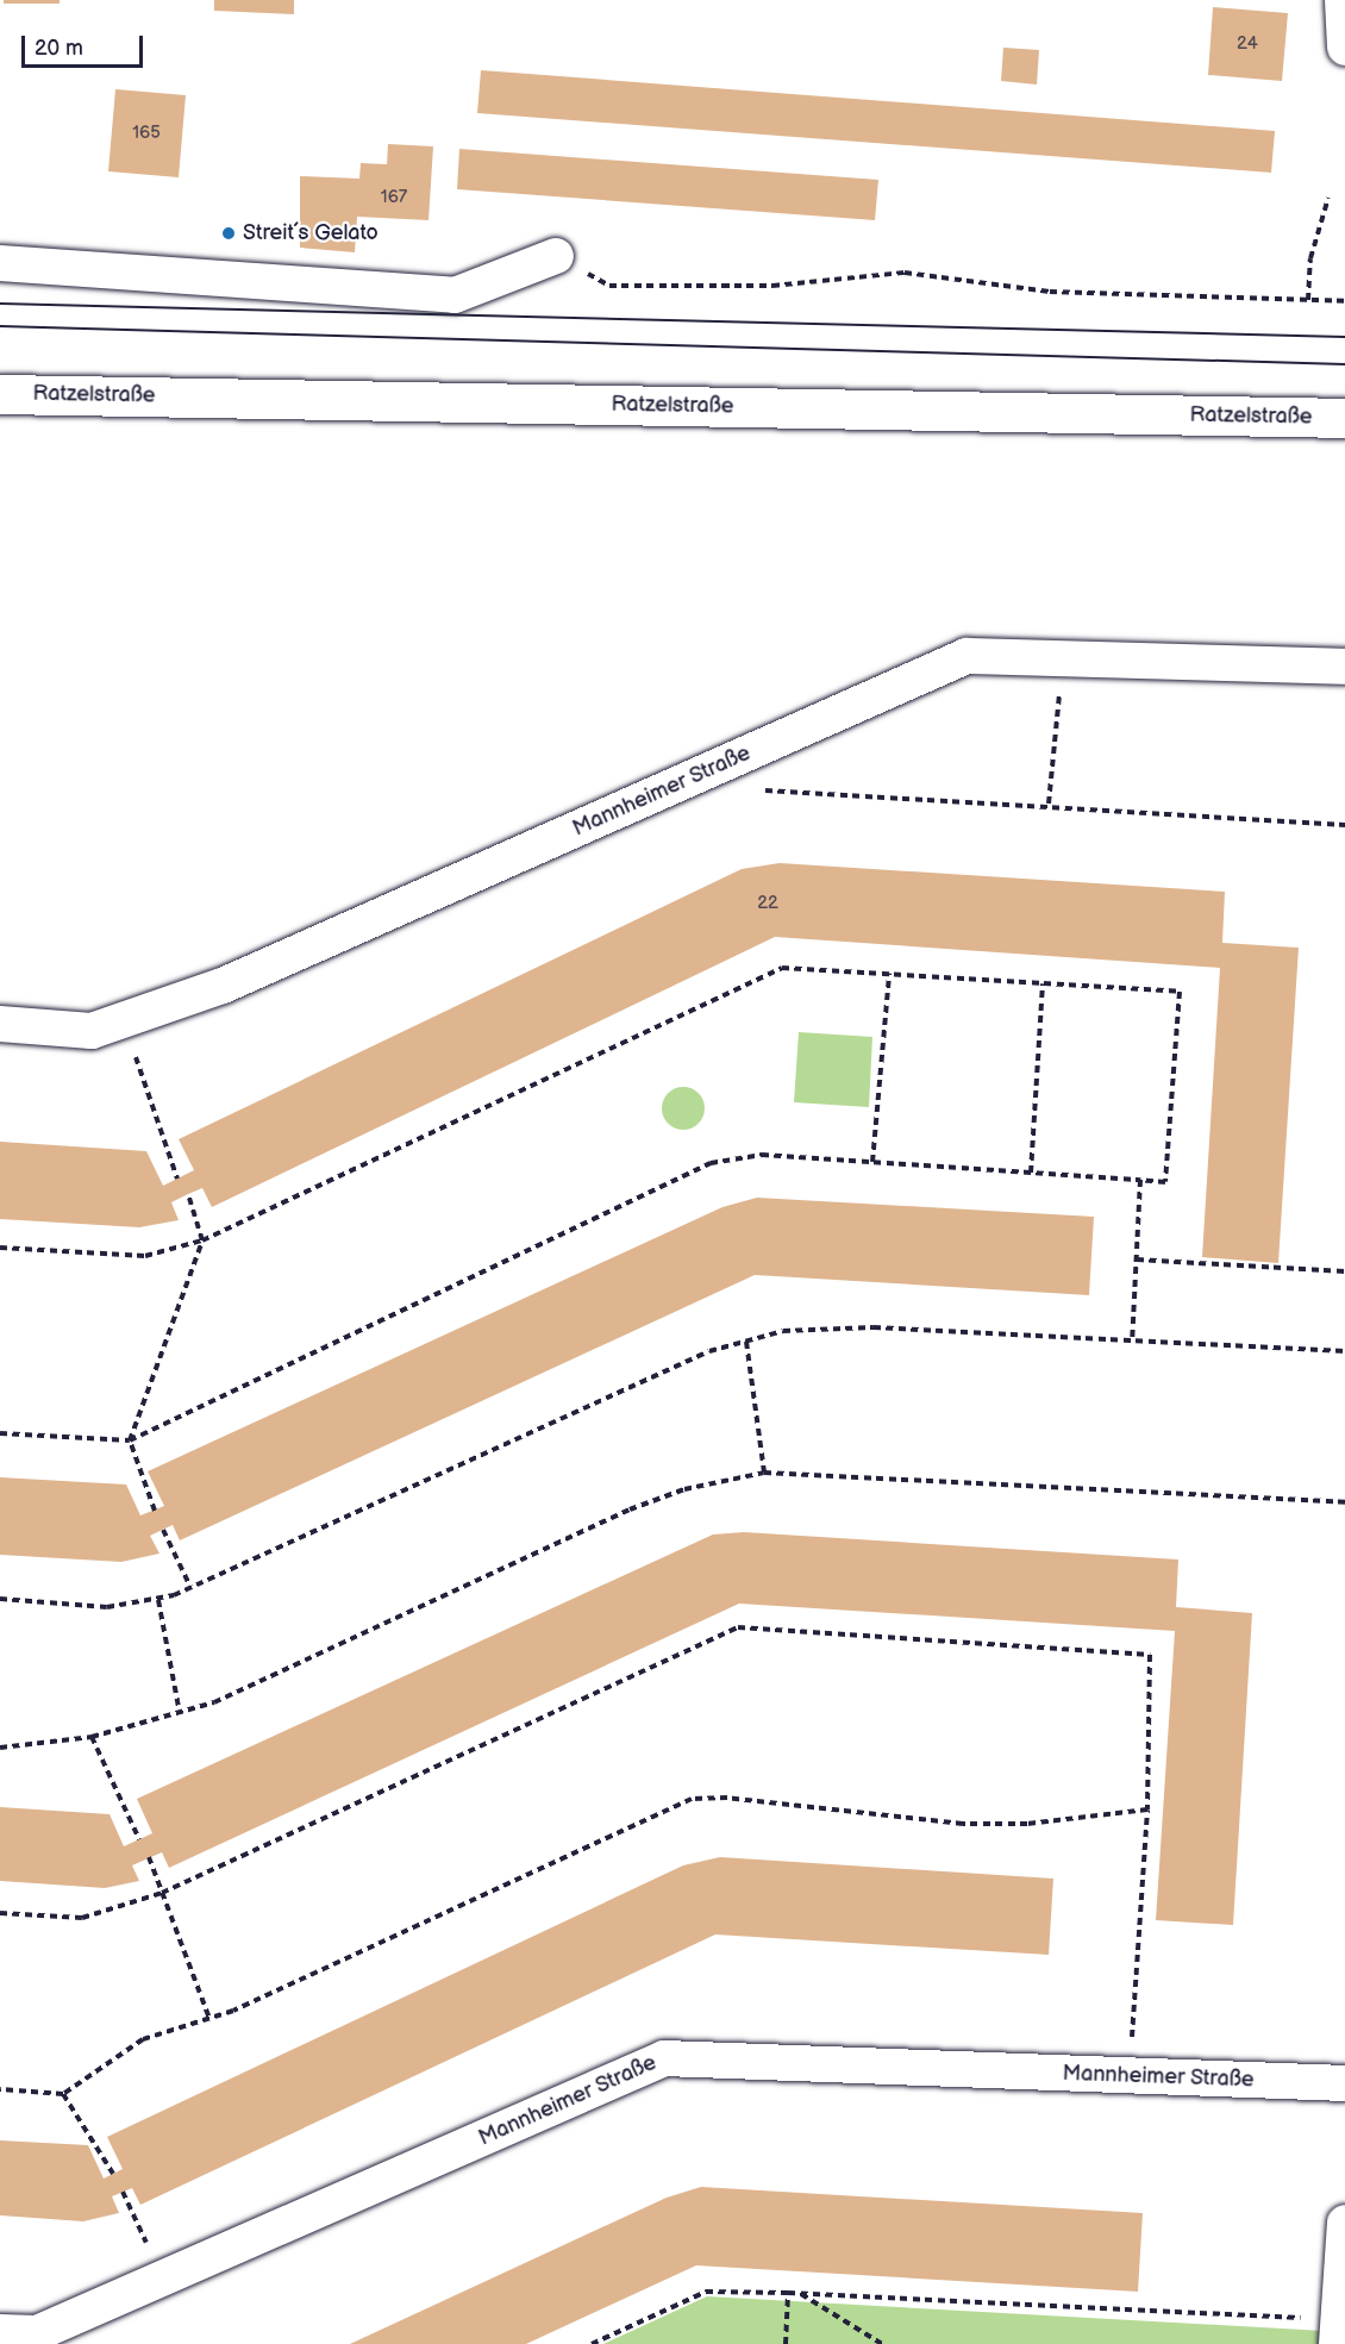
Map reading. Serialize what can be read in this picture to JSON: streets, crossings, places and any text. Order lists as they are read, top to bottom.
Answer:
{
  "streets": {
    "main road": ["Ratzelstraße"],
    "street": ["Mannheimer Straße"]
  },
  "places": ["Streit´s Gelato"],
  "house_numbers": [
    "24",
    "165",
    "167",
    "22"
  ],
  "scale_bar": "20 m"
}
